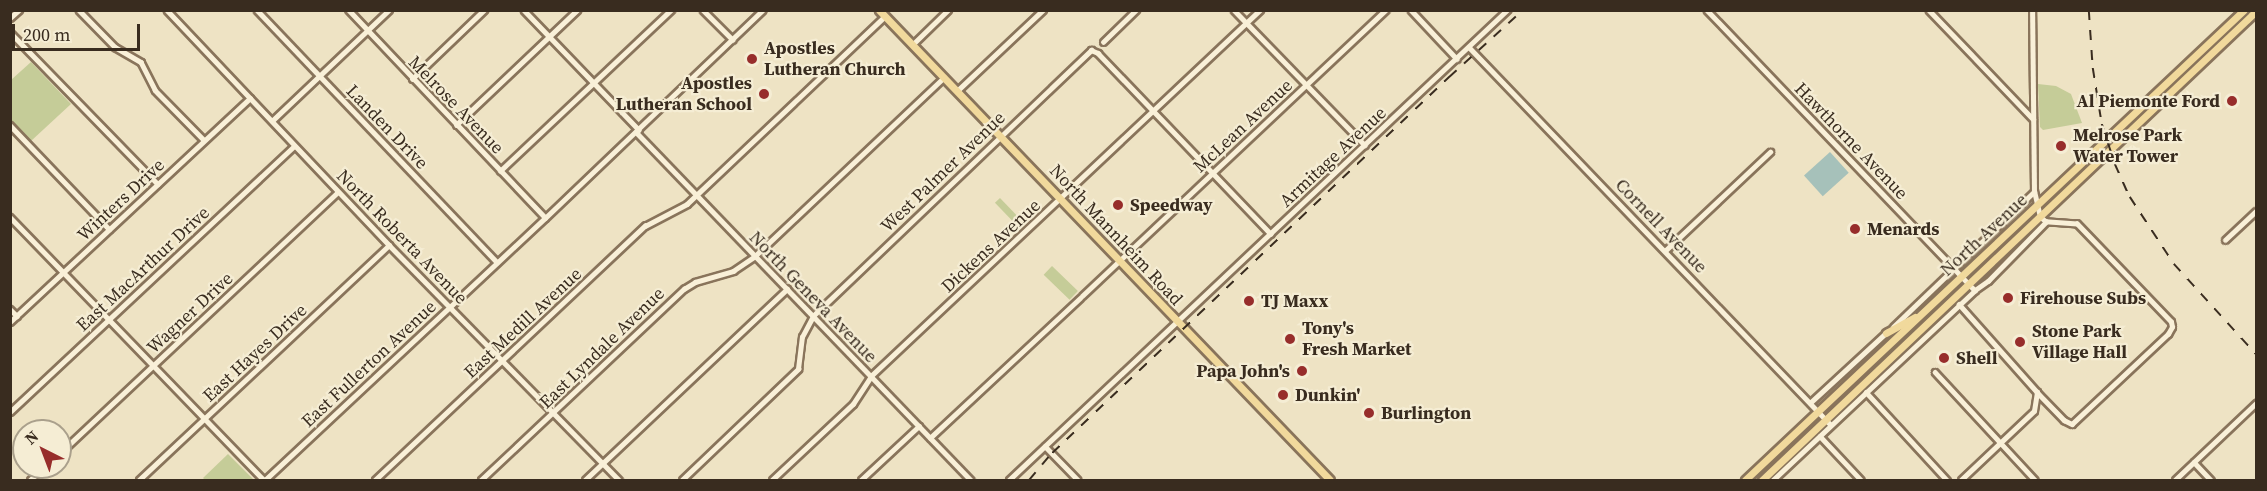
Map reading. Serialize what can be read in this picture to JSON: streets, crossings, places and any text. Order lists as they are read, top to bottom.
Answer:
{
  "streets": {
    "main road": ["North Mannheim Road", "North Avenue"],
    "street": [
      "Melrose Avenue",
      "McLean Avenue",
      "Landen Drive",
      "Hawthorne Avenue",
      "Armitage Avenue",
      "West Palmer Avenue",
      "Winters Drive",
      "Cornell Avenue",
      "North Roberta Avenue",
      "Dickens Avenue",
      "East MacArthur Drive",
      "North Geneva Avenue",
      "Wagner Drive",
      "East Medill Avenue",
      "East Lyndale Avenue",
      "East Hayes Drive",
      "East Fullerton Avenue"
    ]
  },
  "crossings": [
    ["Melrose Avenue", "East Fullerton Avenue"],
    ["McLean Avenue", "North Mannheim Road"],
    ["McLean Avenue", "North Geneva Avenue"],
    ["Landen Drive", "East Fullerton Avenue"],
    ["Hawthorne Avenue", "North Avenue"],
    ["Armitage Avenue", "Cornell Avenue"],
    ["Armitage Avenue", "North Mannheim Road"],
    ["West Palmer Avenue", "North Mannheim Road"],
    ["West Palmer Avenue", "Dickens Avenue"],
    ["West Palmer Avenue", "North Geneva Avenue"],
    ["Winters Drive", "North Roberta Avenue"],
    ["Cornell Avenue", "North Avenue"],
    ["North Mannheim Road", "Dickens Avenue"],
    ["North Mannheim Road", "East Medill Avenue"],
    ["North Mannheim Road", "East Lyndale Avenue"],
    ["North Roberta Avenue", "East MacArthur Drive"],
    ["North Roberta Avenue", "Wagner Drive"],
    ["North Roberta Avenue", "East Medill Avenue"],
    ["North Roberta Avenue", "East Lyndale Avenue"],
    ["North Roberta Avenue", "East Hayes Drive"],
    ["North Roberta Avenue", "East Fullerton Avenue"],
    ["Dickens Avenue", "North Geneva Avenue"],
    ["North Geneva Avenue", "East Medill Avenue"],
    ["North Geneva Avenue", "East Lyndale Avenue"]
  ],
  "places": [
    "Apostles Lutheran Church",
    "Apostles Lutheran School",
    "Al Piemonte Ford",
    "Melrose Park Water Tower",
    "Speedway",
    "Menards",
    "Firehouse Subs",
    "TJ Maxx",
    "Tony's Fresh Market",
    "Stone Park Village Hall",
    "Shell",
    "Papa John's",
    "Dunkin'",
    "Burlington"
  ],
  "scale_bar": "200 m",
  "north": "top left"
}
